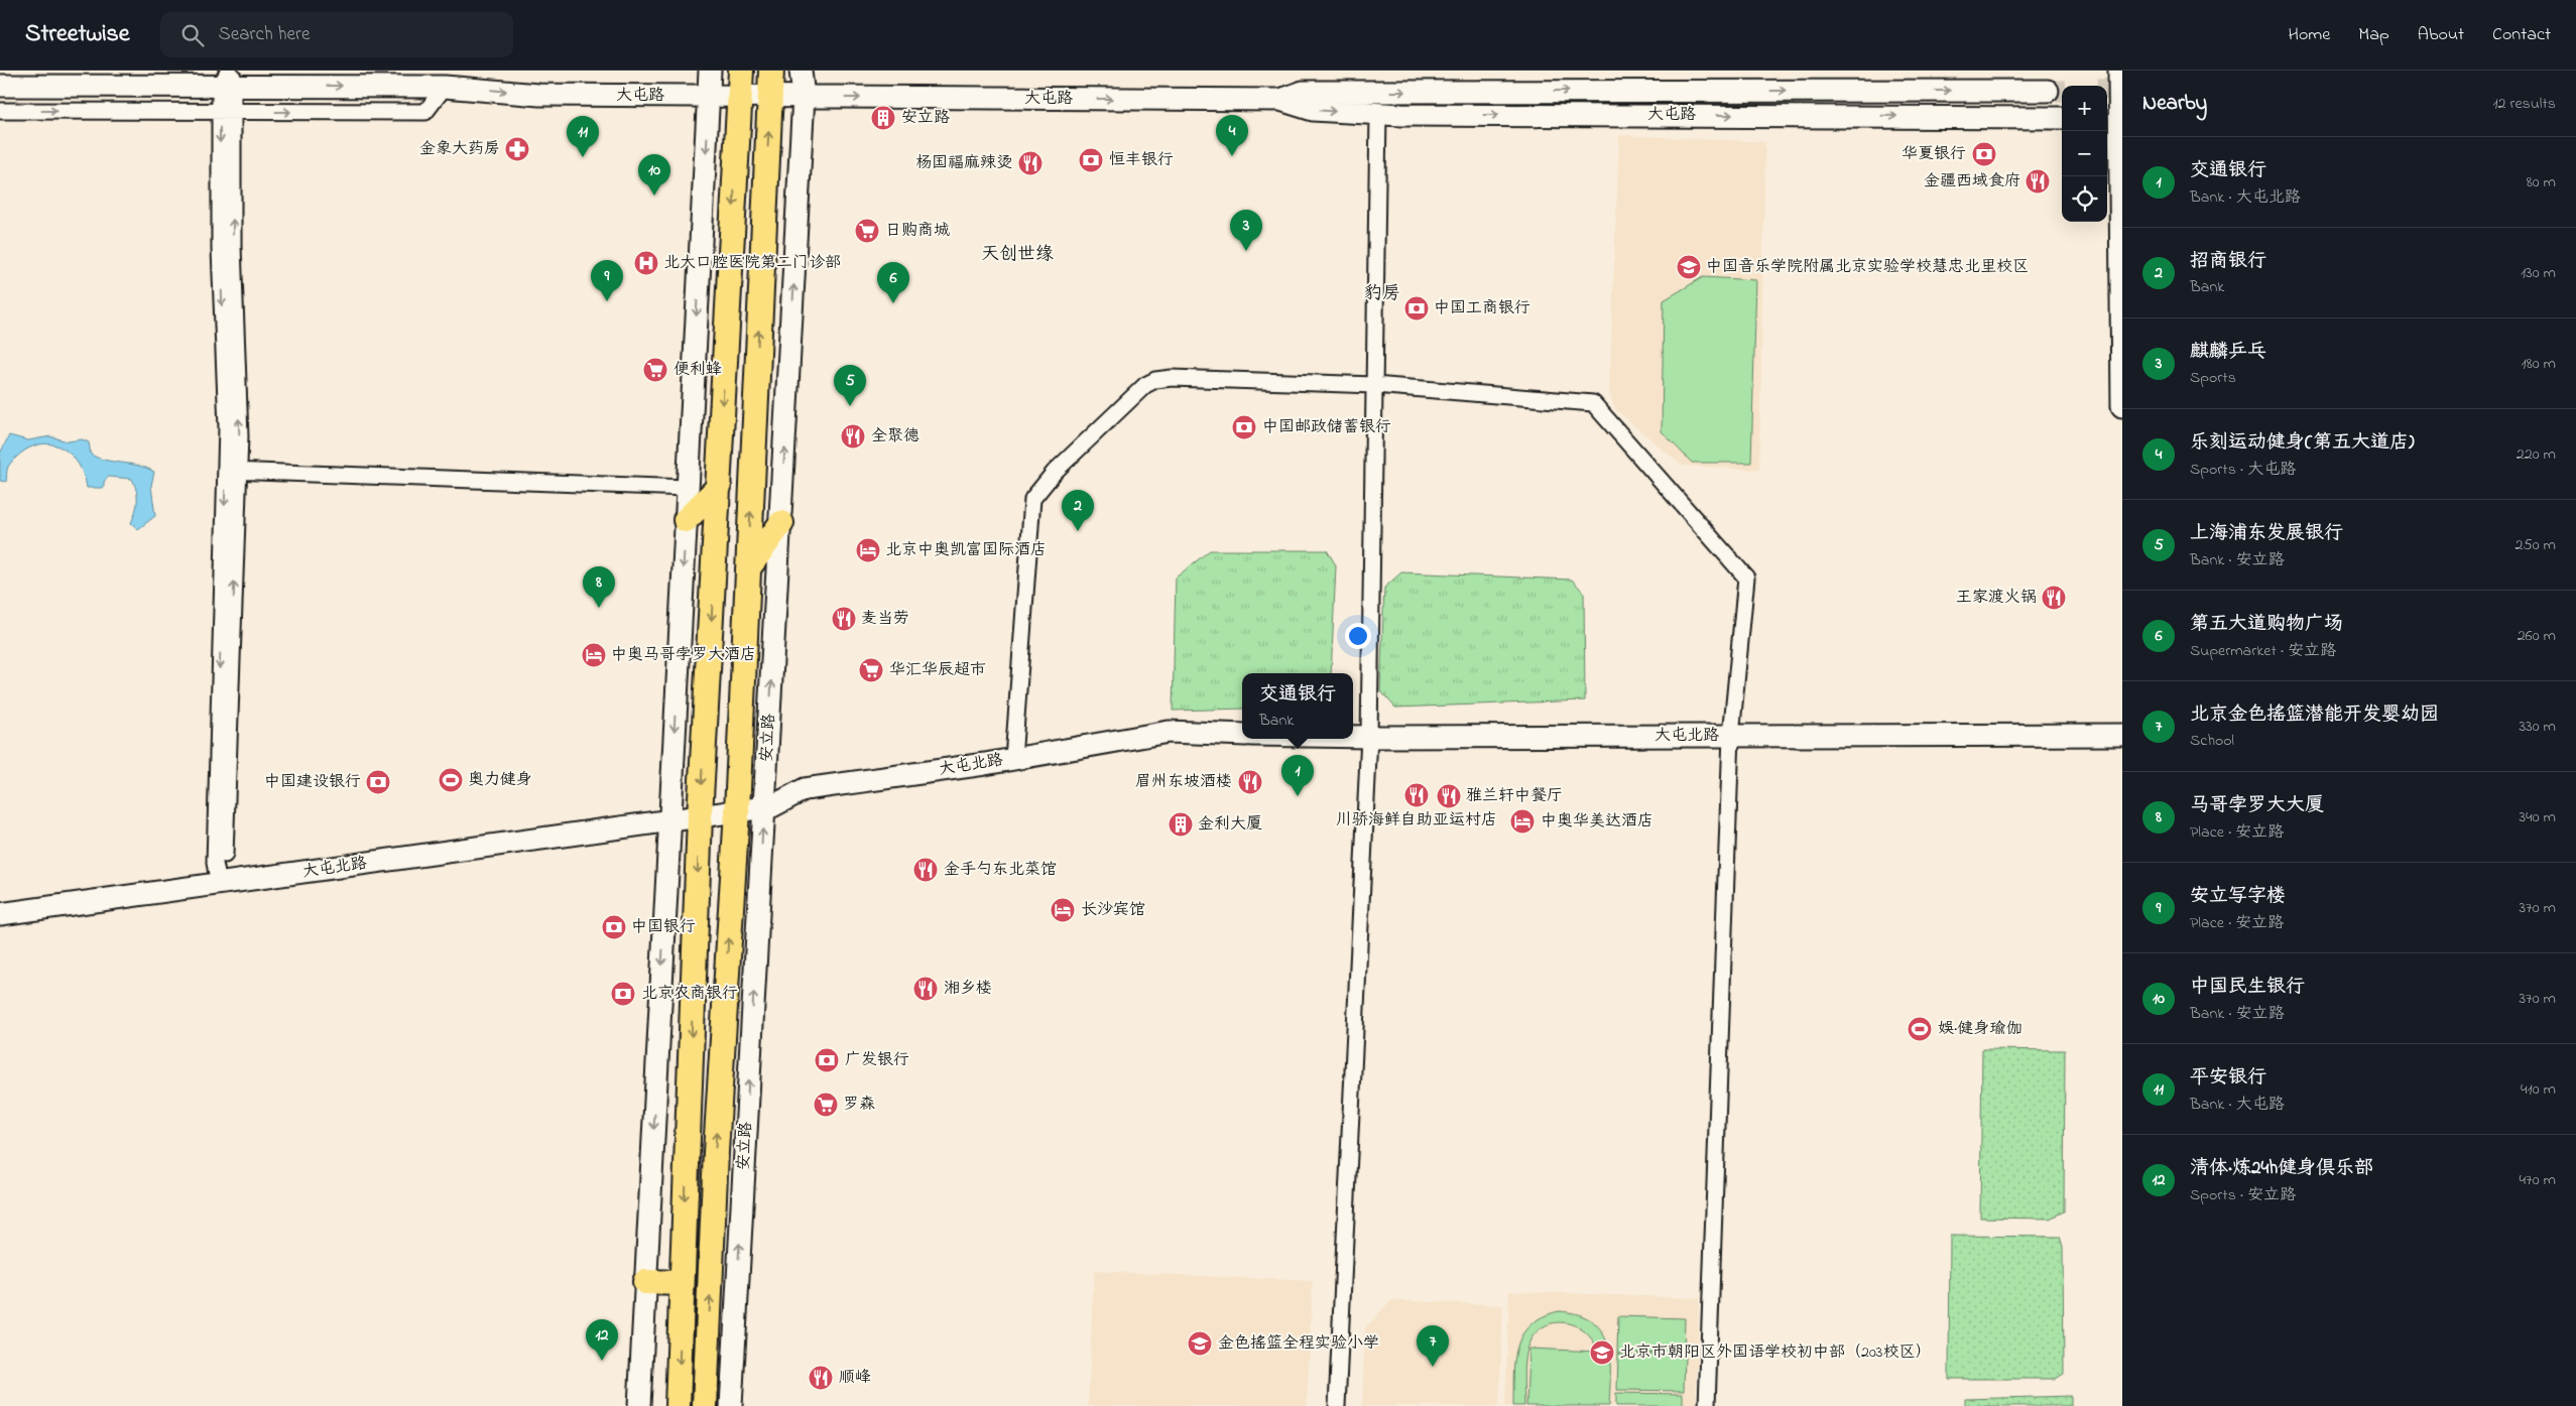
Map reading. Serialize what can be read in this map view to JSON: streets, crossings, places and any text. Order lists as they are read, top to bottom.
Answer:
{
  "streets": {
    "main road": ["安立路"],
    "street": ["大屯路", "大屯北路"]
  },
  "crossings": [
    ["大屯路", "安立路"],
    ["大屯北路", "安立路"]
  ],
  "one_way": ["大屯路"],
  "districts": ["天创世缘", "豹房"],
  "places": {
    "building": ["安立路", "金利大厦"],
    "pharmacy": ["金象大药房"],
    "bank": [
      "华夏银行",
      "恒丰银行",
      "中国工商银行",
      "中国邮政储蓄银行",
      "中国建设银行",
      "中国银行",
      "北京农商银行",
      "广发银行"
    ],
    "restaurant": [
      "杨国福麻辣烫",
      "金疆西域食府",
      "全聚德",
      "王家渡火锅",
      "麦当劳",
      "眉州东坡酒楼",
      "川骄海鲜自助亚运村店",
      "雅兰轩中餐厅",
      "金手勺东北菜馆",
      "湘乡楼",
      "顺峰"
    ],
    "supermarket": [
      "日购商城",
      "便利蜂",
      "华汇华辰超市",
      "罗森"
    ],
    "hospital": ["北大口腔医院第二门诊部"],
    "school or university": ["中国音乐学院附属北京实验学校慧忠北里校区", "金色摇篮全程实验小学", "北京市朝阳区外国语学校初中部（203校区）"],
    "hotel": [
      "北京中奥凯富国际酒店",
      "中奥马哥孛罗大酒店",
      "中奥华美达酒店",
      "长沙宾馆"
    ],
    "sports": ["奥力健身", "娱·健身瑜伽"]
  },
  "page": {
    "header": "Streetwise",
    "search": "Search here",
    "nav": [
      "Home",
      "Map",
      "About",
      "Contact"
    ],
    "heading": ["Nearby", "12 results"],
    "map_buttons": ["+", "−"],
    "pins": [
      "4",
      "11",
      "10",
      "3",
      "9",
      "6",
      "5",
      "2",
      "8",
      "1",
      "12",
      "7"
    ],
    "list": [
      {
        "mark": "1",
        "name": "交通银行",
        "note": "Bank · 大屯北路",
        "value": "80 m"
      },
      {
        "mark": "2",
        "name": "招商银行",
        "note": "Bank",
        "value": "130 m"
      },
      {
        "mark": "3",
        "name": "麒麟乒乓",
        "note": "Sports",
        "value": "180 m"
      },
      {
        "mark": "4",
        "name": "乐刻运动健身(第五大道店)",
        "note": "Sports · 大屯路",
        "value": "220 m"
      },
      {
        "mark": "5",
        "name": "上海浦东发展银行",
        "note": "Bank · 安立路",
        "value": "250 m"
      },
      {
        "mark": "6",
        "name": "第五大道购物广场",
        "note": "Supermarket · 安立路",
        "value": "260 m"
      },
      {
        "mark": "7",
        "name": "北京金色摇篮潜能开发婴幼园",
        "note": "School",
        "value": "330 m"
      },
      {
        "mark": "8",
        "name": "马哥孛罗大大厦",
        "note": "Place · 安立路",
        "value": "340 m"
      },
      {
        "mark": "9",
        "name": "安立写字楼",
        "note": "Place · 安立路",
        "value": "370 m"
      },
      {
        "mark": "10",
        "name": "中国民生银行",
        "note": "Bank · 安立路",
        "value": "370 m"
      },
      {
        "mark": "11",
        "name": "平安银行",
        "note": "Bank · 大屯路",
        "value": "410 m"
      },
      {
        "mark": "12",
        "name": "清体·炼24h健身俱乐部",
        "note": "Sports · 安立路",
        "value": "470 m"
      }
    ],
    "popup": ["交通银行", "Bank"]
  }
}
